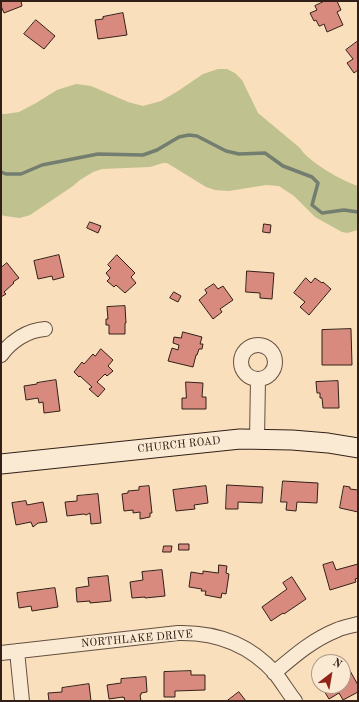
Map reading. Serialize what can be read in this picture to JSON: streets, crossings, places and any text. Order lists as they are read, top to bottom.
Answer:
{
  "streets": {
    "street": ["CHURCH ROAD", "NORTHLAKE DRIVE"]
  },
  "north": "top right"
}
